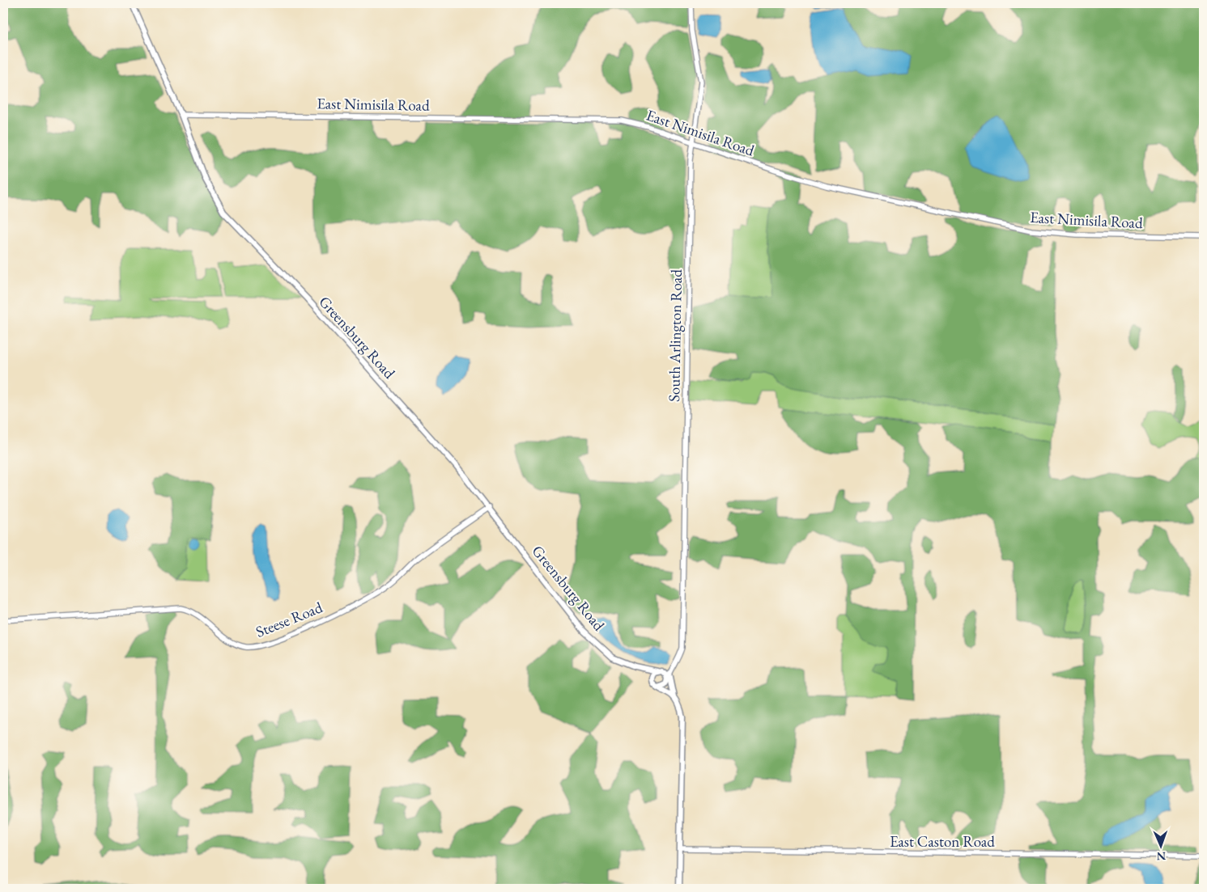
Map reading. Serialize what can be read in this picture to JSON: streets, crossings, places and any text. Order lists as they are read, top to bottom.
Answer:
{
  "streets": {
    "main road": ["Greensburg Road"],
    "street": [
      "East Nimisila Road",
      "South Arlington Road",
      "Steese Road",
      "East Caston Road"
    ]
  },
  "crossings": [
    ["East Nimisila Road", "South Arlington Road"],
    ["East Nimisila Road", "Greensburg Road"],
    ["Greensburg Road", "Steese Road"]
  ],
  "north": "bottom"
}
